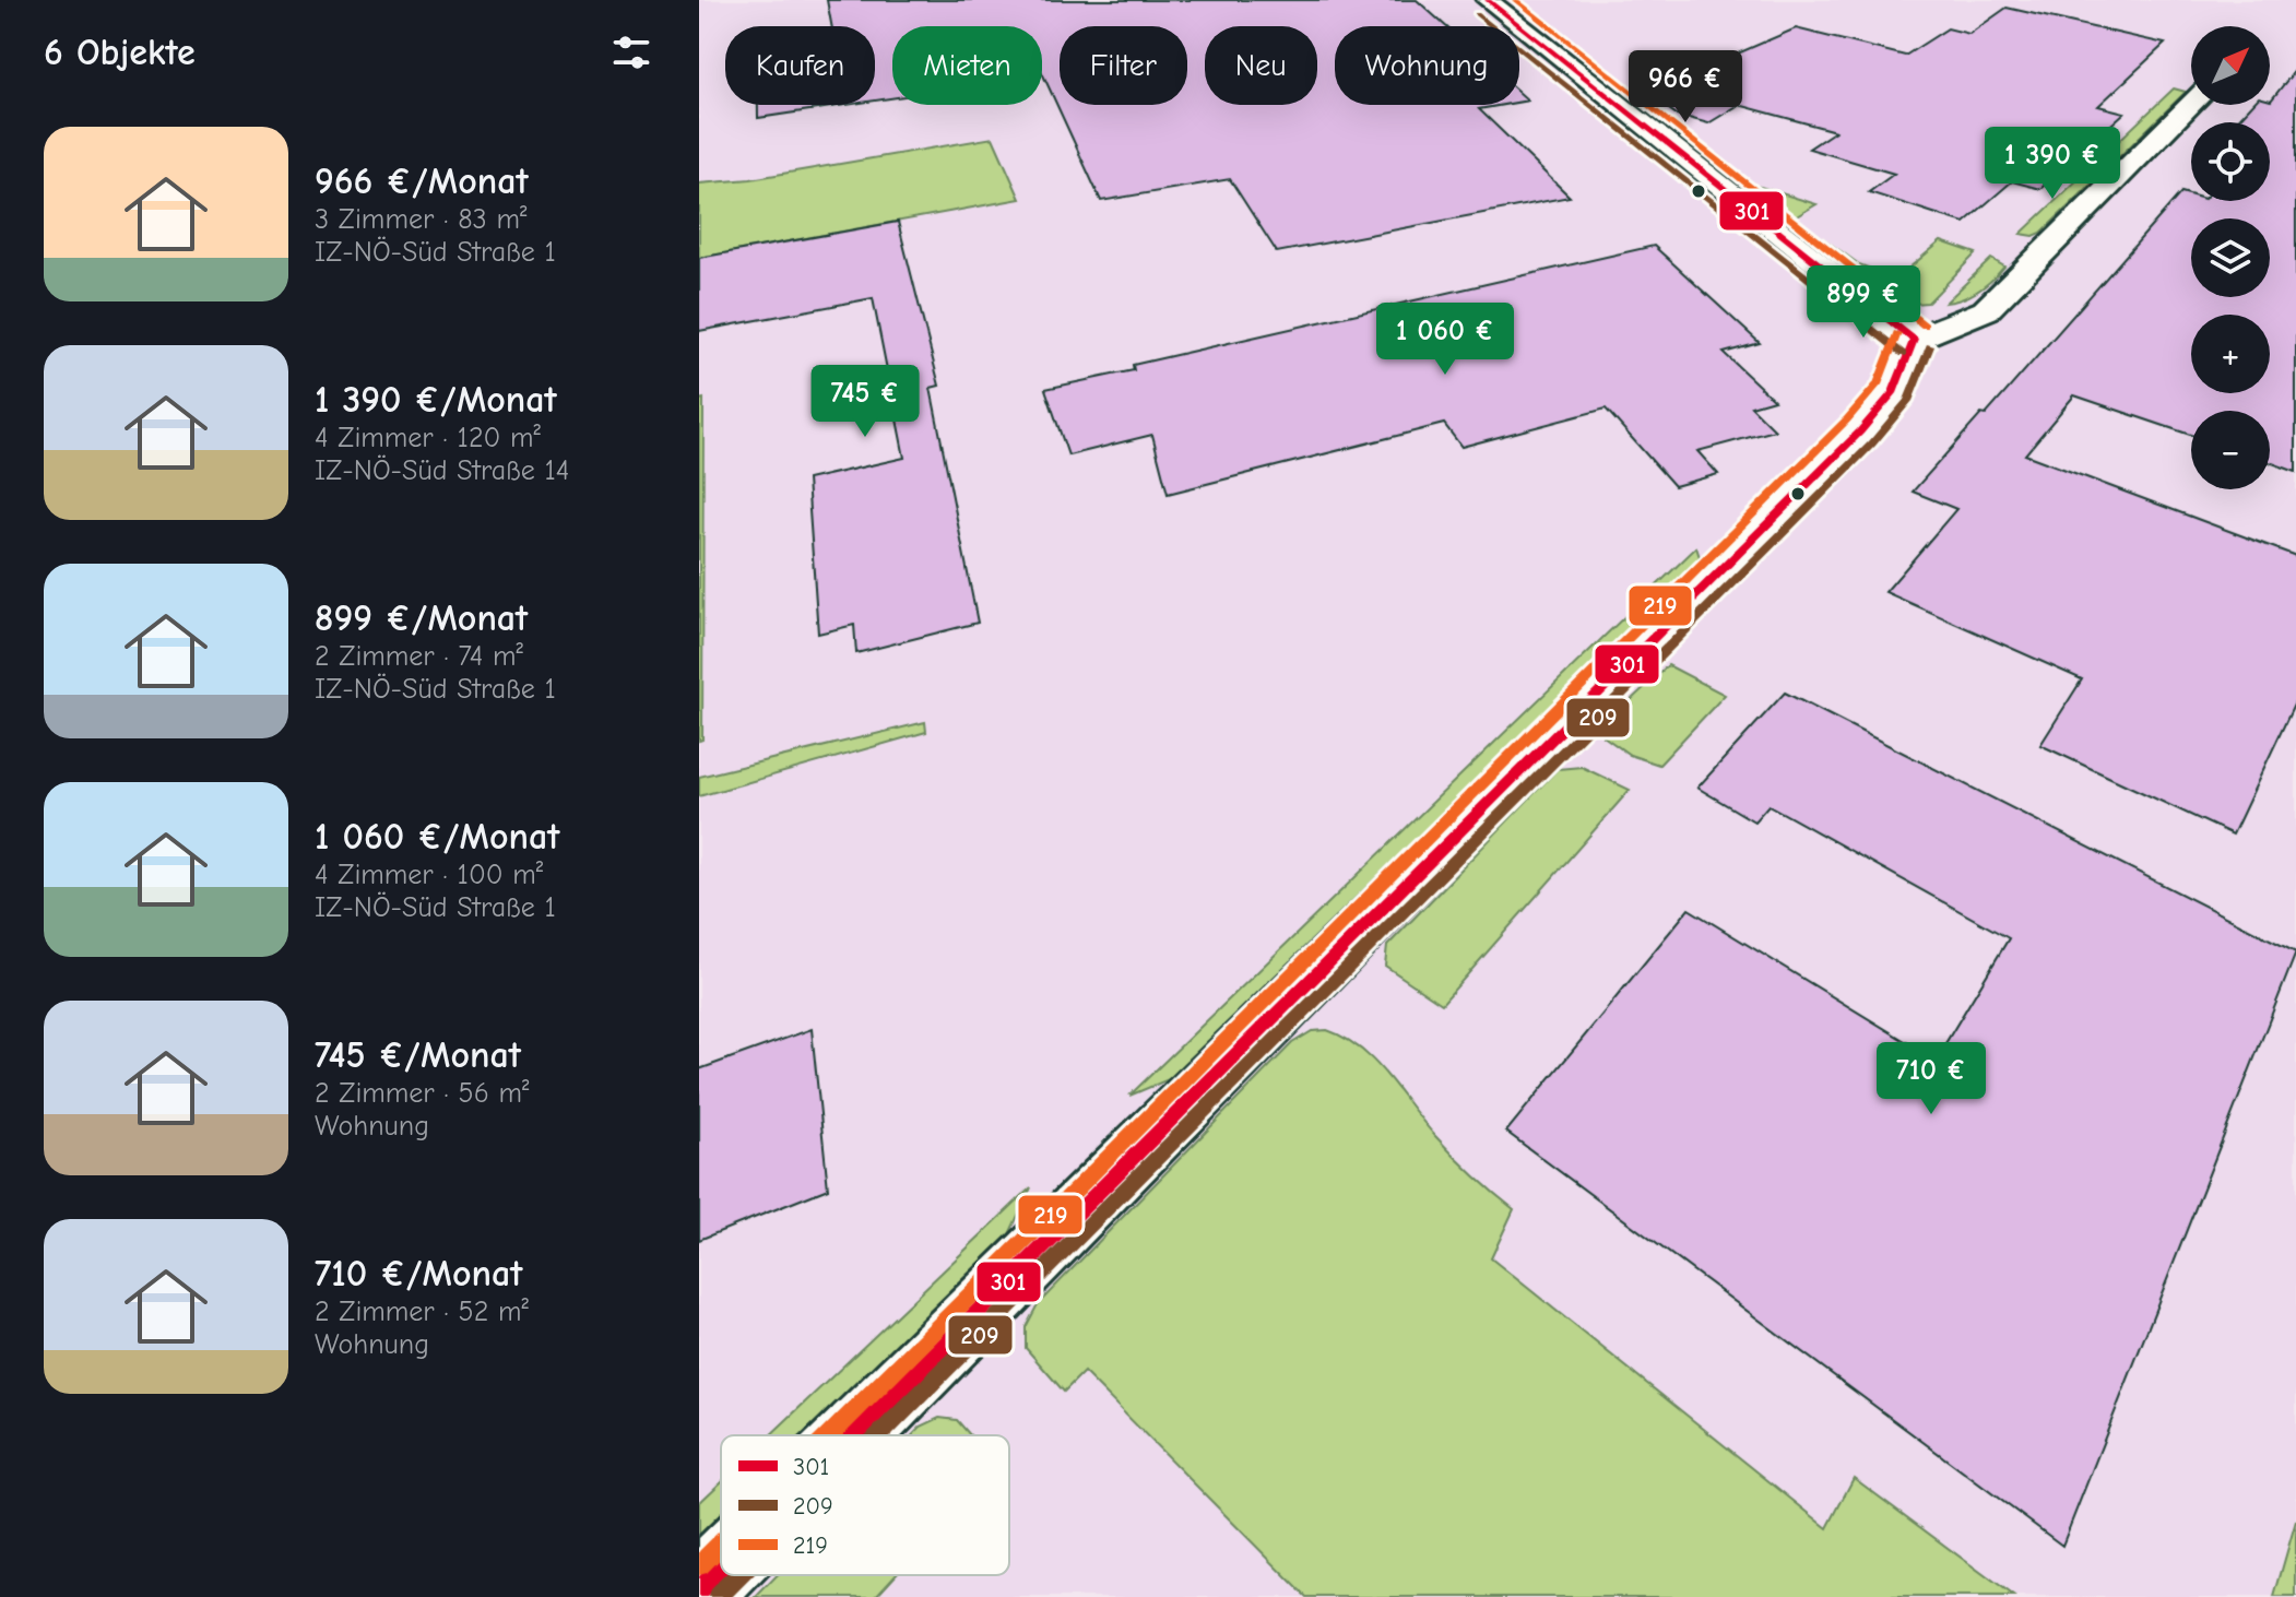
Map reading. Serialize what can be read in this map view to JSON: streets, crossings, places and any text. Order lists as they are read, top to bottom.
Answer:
{
  "lines": ["transit line 301", "transit line 219", "transit line 209"],
  "legend": ["301", "209", "219"],
  "north": "top right",
  "page": {
    "heading": "6 Objekte",
    "map_buttons": ["+", "−"],
    "chip": [
      "Kaufen",
      "Mieten",
      "Filter",
      "Neu",
      "Wohnung"
    ],
    "price": [
      "966 €",
      "1 390 €",
      "899 €",
      "1 060 €",
      "745 €",
      "710 €"
    ],
    "list": [
      {
        "name": "966 €/Monat",
        "note": "3 Zimmer · 83 m² · IZ-NÖ-Süd Straße 1"
      },
      {
        "name": "1 390 €/Monat",
        "note": "4 Zimmer · 120 m² · IZ-NÖ-Süd Straße 14"
      },
      {
        "name": "899 €/Monat",
        "note": "2 Zimmer · 74 m² · IZ-NÖ-Süd Straße 1"
      },
      {
        "name": "1 060 €/Monat",
        "note": "4 Zimmer · 100 m² · IZ-NÖ-Süd Straße 1"
      },
      {
        "name": "745 €/Monat",
        "note": "2 Zimmer · 56 m² · Wohnung"
      },
      {
        "name": "710 €/Monat",
        "note": "2 Zimmer · 52 m² · Wohnung"
      }
    ]
  }
}
